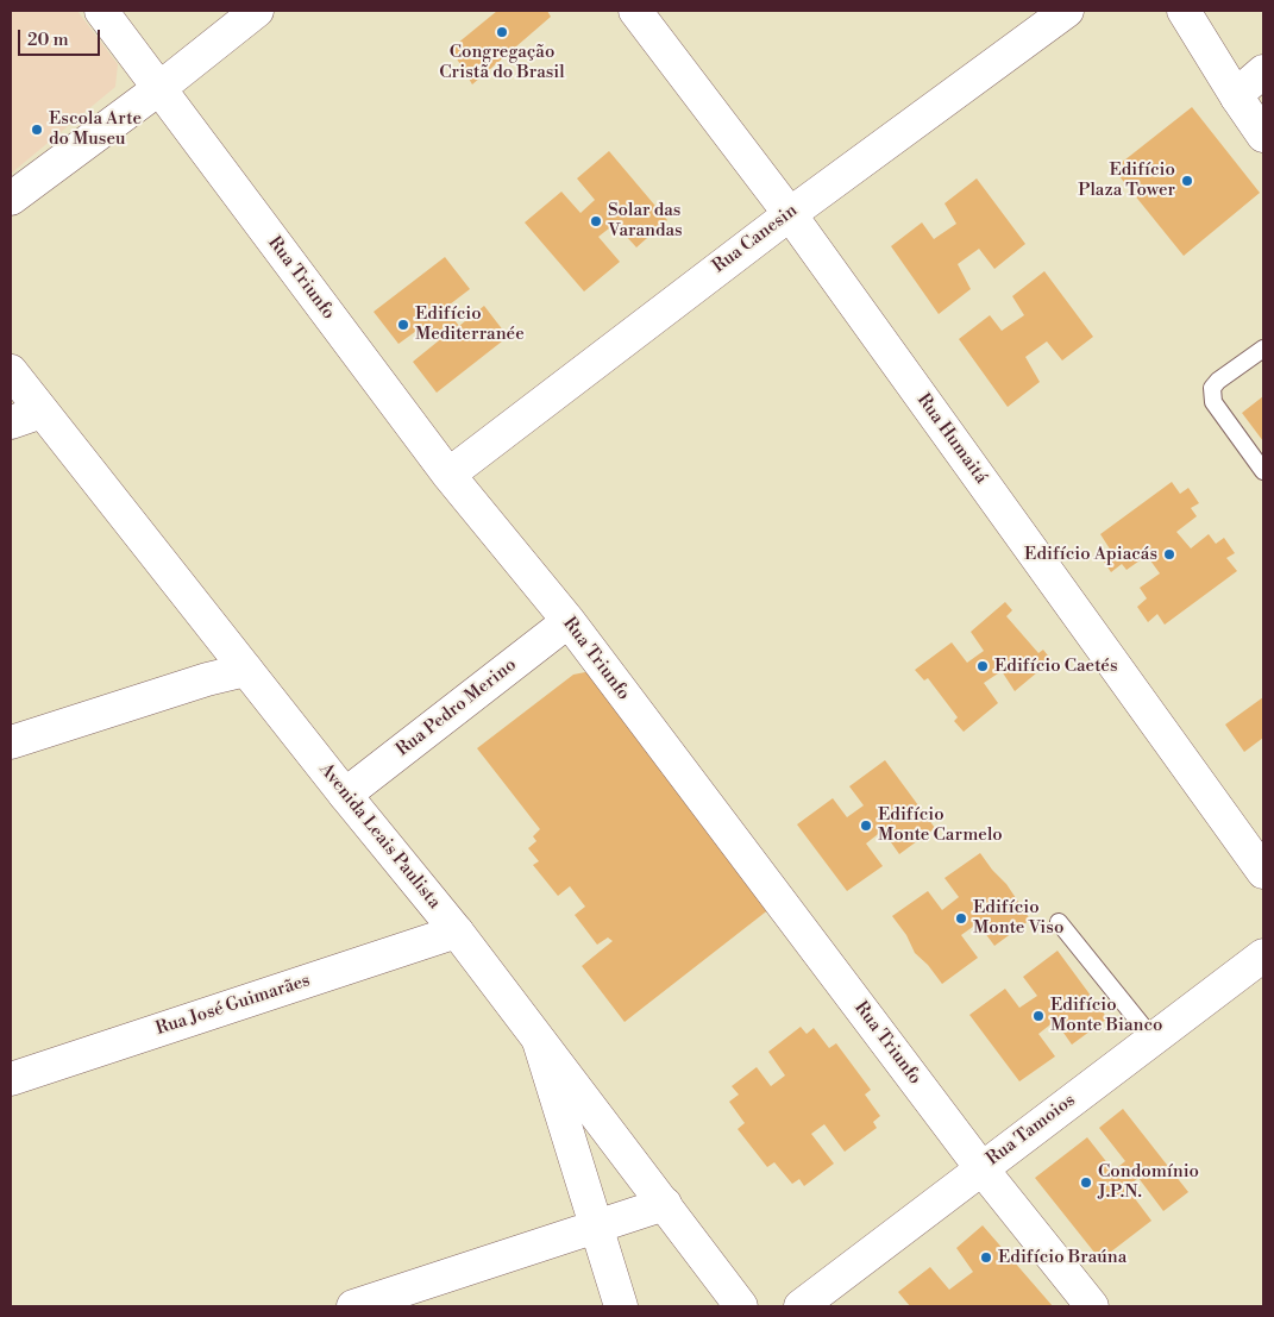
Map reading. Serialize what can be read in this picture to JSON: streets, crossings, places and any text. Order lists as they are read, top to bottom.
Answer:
{
  "streets": {
    "street": [
      "Rua Canesin",
      "Rua Triunfo",
      "Rua Humaitá",
      "Rua Pedro Merino",
      "Avenida Leais Paulista",
      "Rua José Guimarães",
      "Rua Tamoios"
    ]
  },
  "crossings": [
    ["Rua Canesin", "Rua Triunfo"],
    ["Rua Canesin", "Rua Humaitá"],
    ["Rua Triunfo", "Rua Pedro Merino"],
    ["Rua Triunfo", "Rua Tamoios"],
    ["Rua Pedro Merino", "Avenida Leais Paulista"],
    ["Avenida Leais Paulista", "Rua José Guimarães"]
  ],
  "places": [
    "Congregação Cristã do Brasil",
    "Escola Arte do Museu",
    "Edifício Plaza Tower",
    "Solar das Varandas",
    "Edifício Mediterranée",
    "Edifício Apiacás",
    "Edifício Caetés",
    "Edifício Monte Carmelo",
    "Edifício Monte Viso",
    "Edifício Monte Bianco",
    "Condomínio J.P.N.",
    "Edifício Braúna"
  ],
  "scale_bar": "20 m"
}
